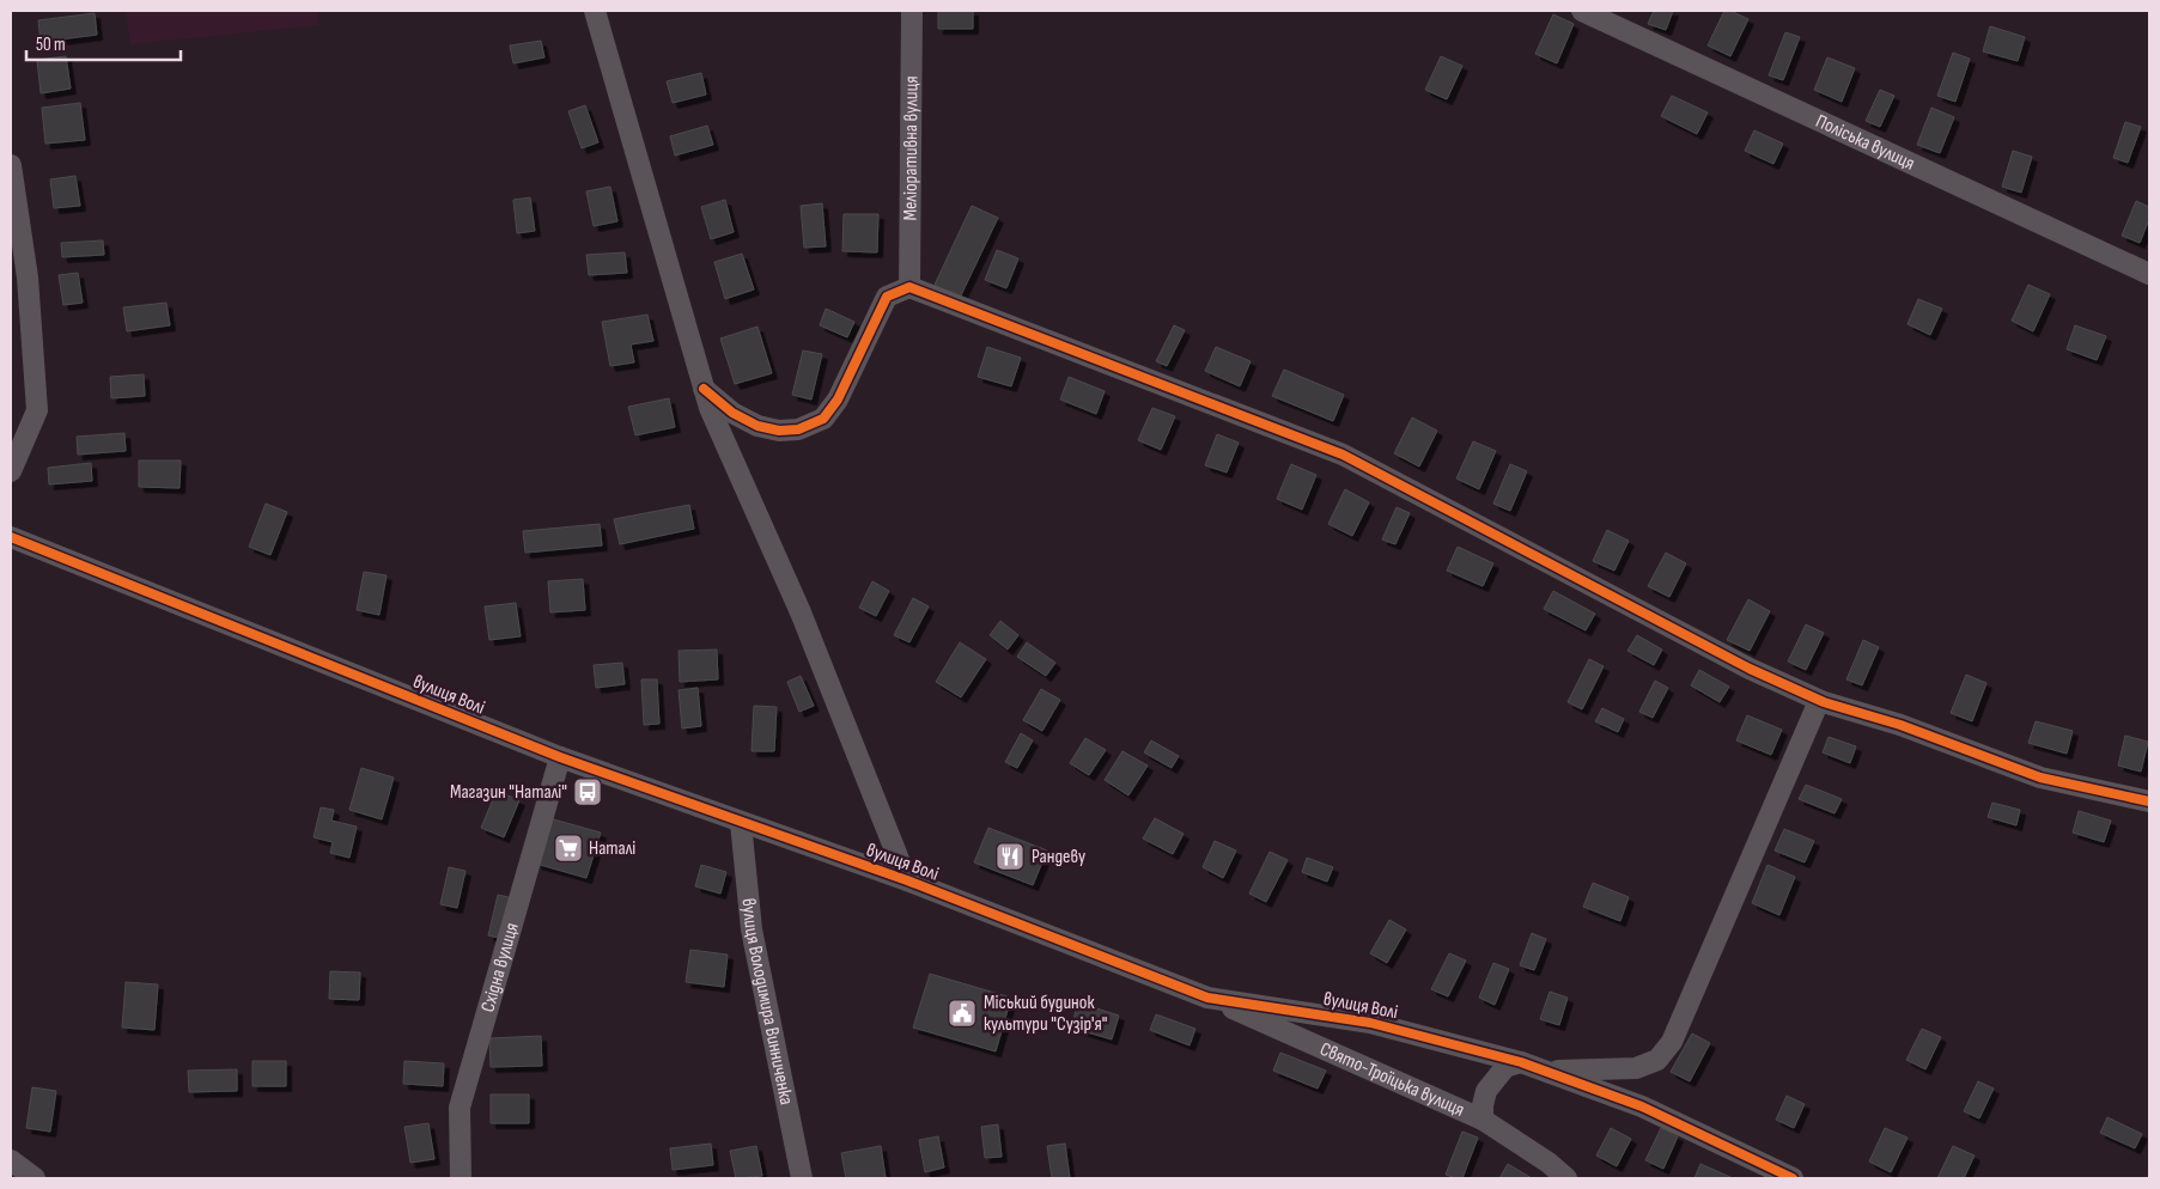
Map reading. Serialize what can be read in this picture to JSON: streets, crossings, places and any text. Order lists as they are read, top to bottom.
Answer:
{
  "streets": {
    "street": [
      "Поліська вулиця",
      "Меліоративна вулиця",
      "вулиця Волі",
      "Східна вулиця",
      "вулиця Володимира Винниченка",
      "Свято-Троїцька вулиця"
    ]
  },
  "crossings": [
    ["вулиця Волі", "Східна вулиця"],
    ["вулиця Волі", "вулиця Володимира Винниченка"],
    ["вулиця Волі", "Свято-Троїцька вулиця"]
  ],
  "places": {
    "bus stop": ["Магазин \"Наталі\""],
    "supermarket": ["Наталі"],
    "restaurant": ["Рандеву"],
    "public building": ["Міський будинок культури \"Сузір'я\""]
  },
  "scale_bar": "50 m"
}
